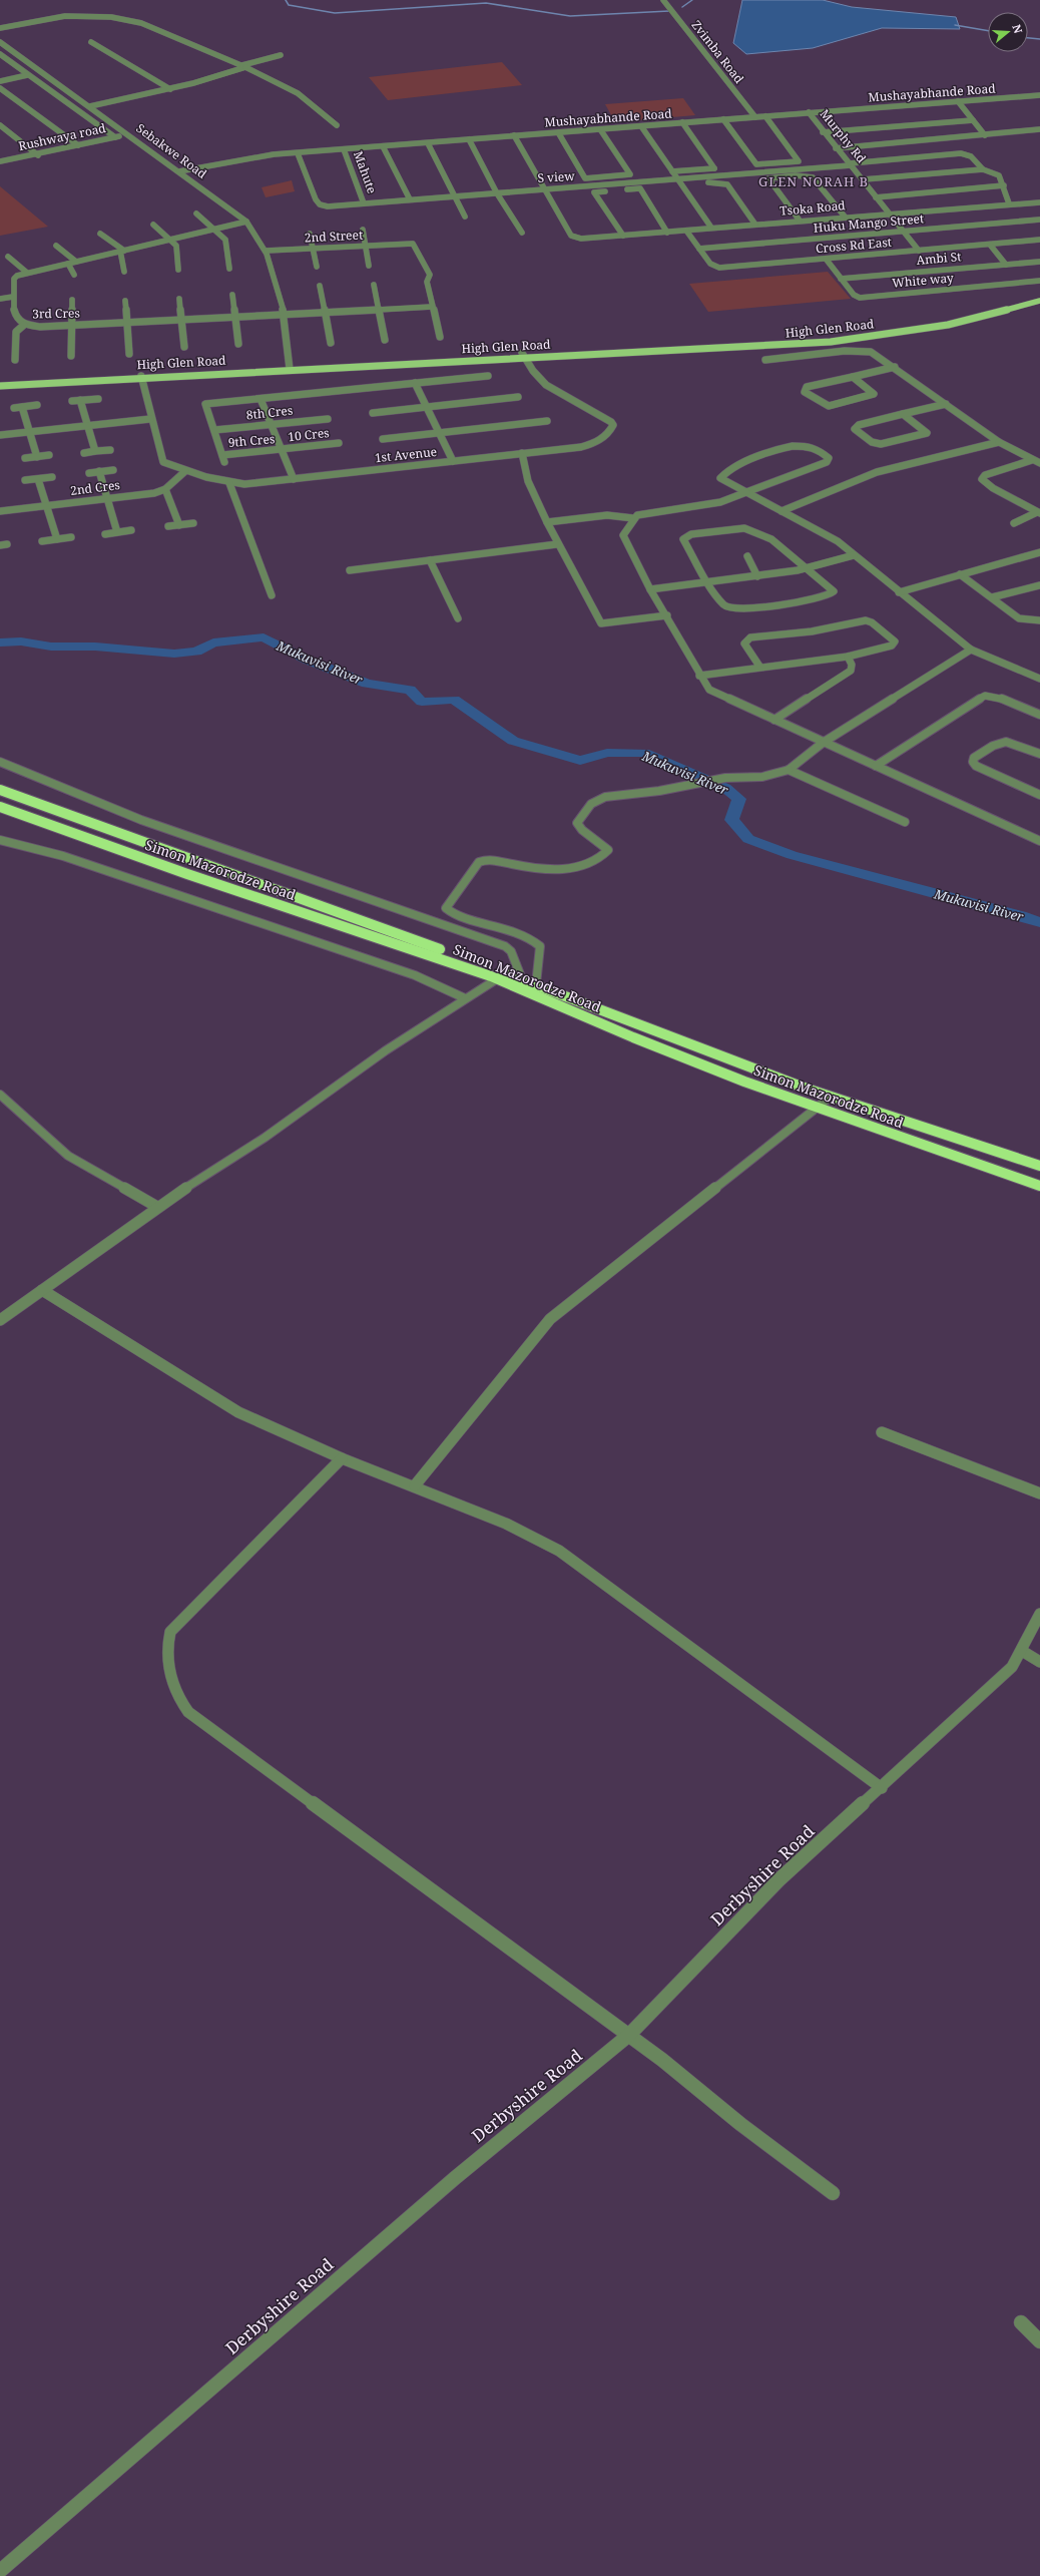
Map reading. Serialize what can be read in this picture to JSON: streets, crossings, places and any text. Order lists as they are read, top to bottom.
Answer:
{
  "streets": {
    "highway": ["Simon Mazorodze Road"],
    "main road": ["High Glen Road"],
    "street": [
      "Zvimba Road",
      "Mushayabhande Road",
      "Murphy Rd",
      "Rushwaya road",
      "Sebakwe Road",
      "Mahute",
      "S view",
      "Tsoka Road",
      "Huku Mango Street",
      "2nd Street",
      "Cross Rd East",
      "Ambi St",
      "White way",
      "3rd Cres",
      "8th Cres",
      "10 Cres",
      "9th Cres",
      "1st Avenue",
      "2nd Cres",
      "Derbyshire Road"
    ]
  },
  "crossings": [
    ["Zvimba Road", "Mushayabhande Road"],
    ["Mushayabhande Road", "Murphy Rd"],
    ["Mushayabhande Road", "Sebakwe Road"],
    ["Mushayabhande Road", "Mahute"],
    ["Mushayabhande Road", "S view"],
    ["Murphy Rd", "S view"],
    ["Murphy Rd", "Tsoka Road"],
    ["Murphy Rd", "Huku Mango Street"],
    ["Murphy Rd", "Cross Rd East"],
    ["Rushwaya road", "Sebakwe Road"],
    ["Sebakwe Road", "2nd Street"],
    ["Sebakwe Road", "3rd Cres"],
    ["Sebakwe Road", "High Glen Road"],
    ["Mahute", "S view"],
    ["S view", "Tsoka Road"],
    ["Tsoka Road", "Cross Rd East"],
    ["Huku Mango Street", "Cross Rd East"],
    ["2nd Street", "3rd Cres"],
    ["Cross Rd East", "White way"],
    ["Ambi St", "White way"],
    ["High Glen Road", "1st Avenue"],
    ["8th Cres", "9th Cres"],
    ["10 Cres", "9th Cres"],
    ["1st Avenue", "2nd Cres"]
  ],
  "districts": ["GLEN NORAH B"],
  "water": ["Mukuvisi River"],
  "north": "right"
}
